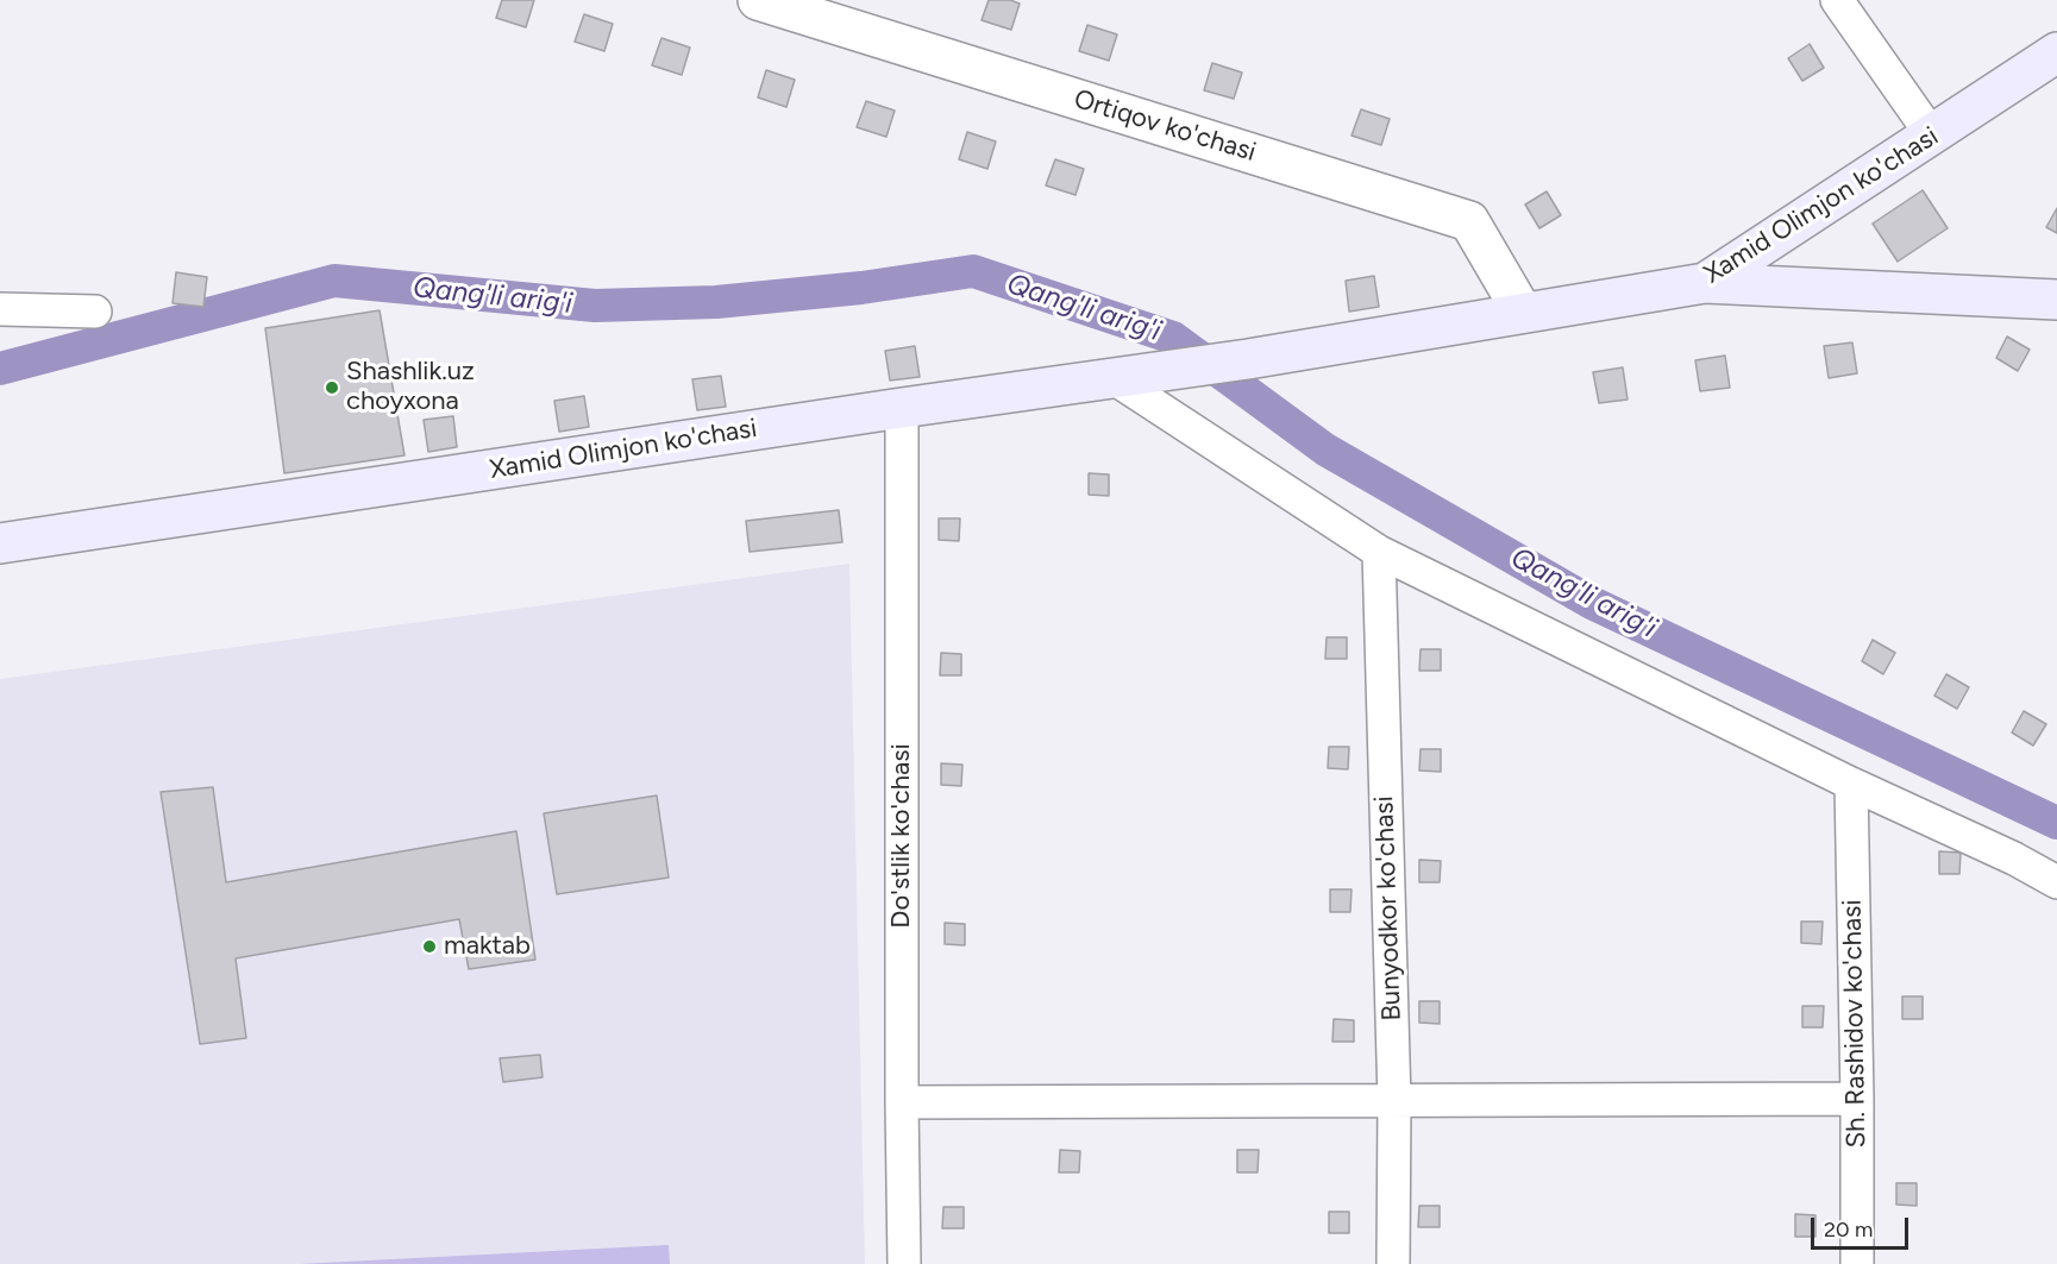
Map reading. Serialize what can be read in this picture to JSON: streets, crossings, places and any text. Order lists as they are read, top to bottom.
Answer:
{
  "streets": {
    "main road": ["Xamid Olimjon ko'chasi"],
    "street": [
      "Ortiqov ko'chasi",
      "Do'stlik ko'chasi",
      "Bunyodkor ko'chasi",
      "Sh. Rashidov ko'chasi"
    ]
  },
  "crossings": [
    ["Ortiqov ko'chasi", "Xamid Olimjon ko'chasi"],
    ["Xamid Olimjon ko'chasi", "Do'stlik ko'chasi"]
  ],
  "water": ["Qang'li arig'i"],
  "places": ["Shashlik.uz choyxona", "maktab"],
  "scale_bar": "20 m"
}
